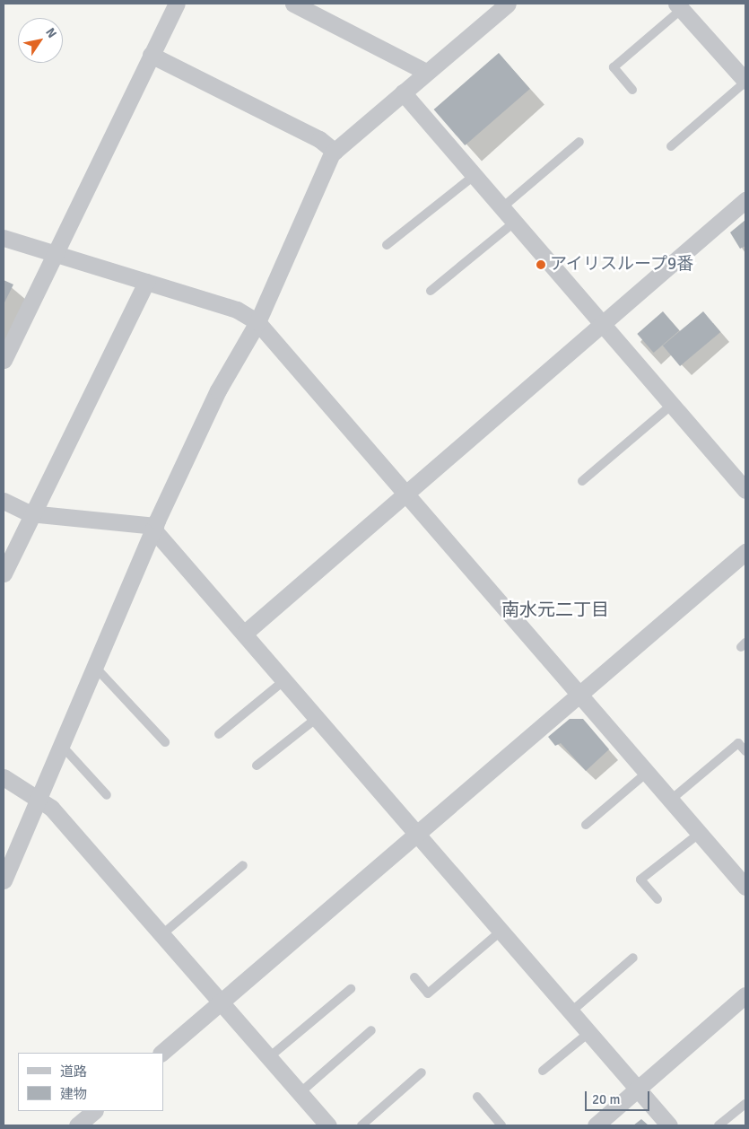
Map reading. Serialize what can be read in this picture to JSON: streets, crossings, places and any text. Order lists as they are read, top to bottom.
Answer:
{
  "districts": ["南水元二丁目"],
  "places": ["アイリスループ9番"],
  "legend": ["道路", "建物"],
  "scale_bar": "20 m",
  "north": "top right"
}
